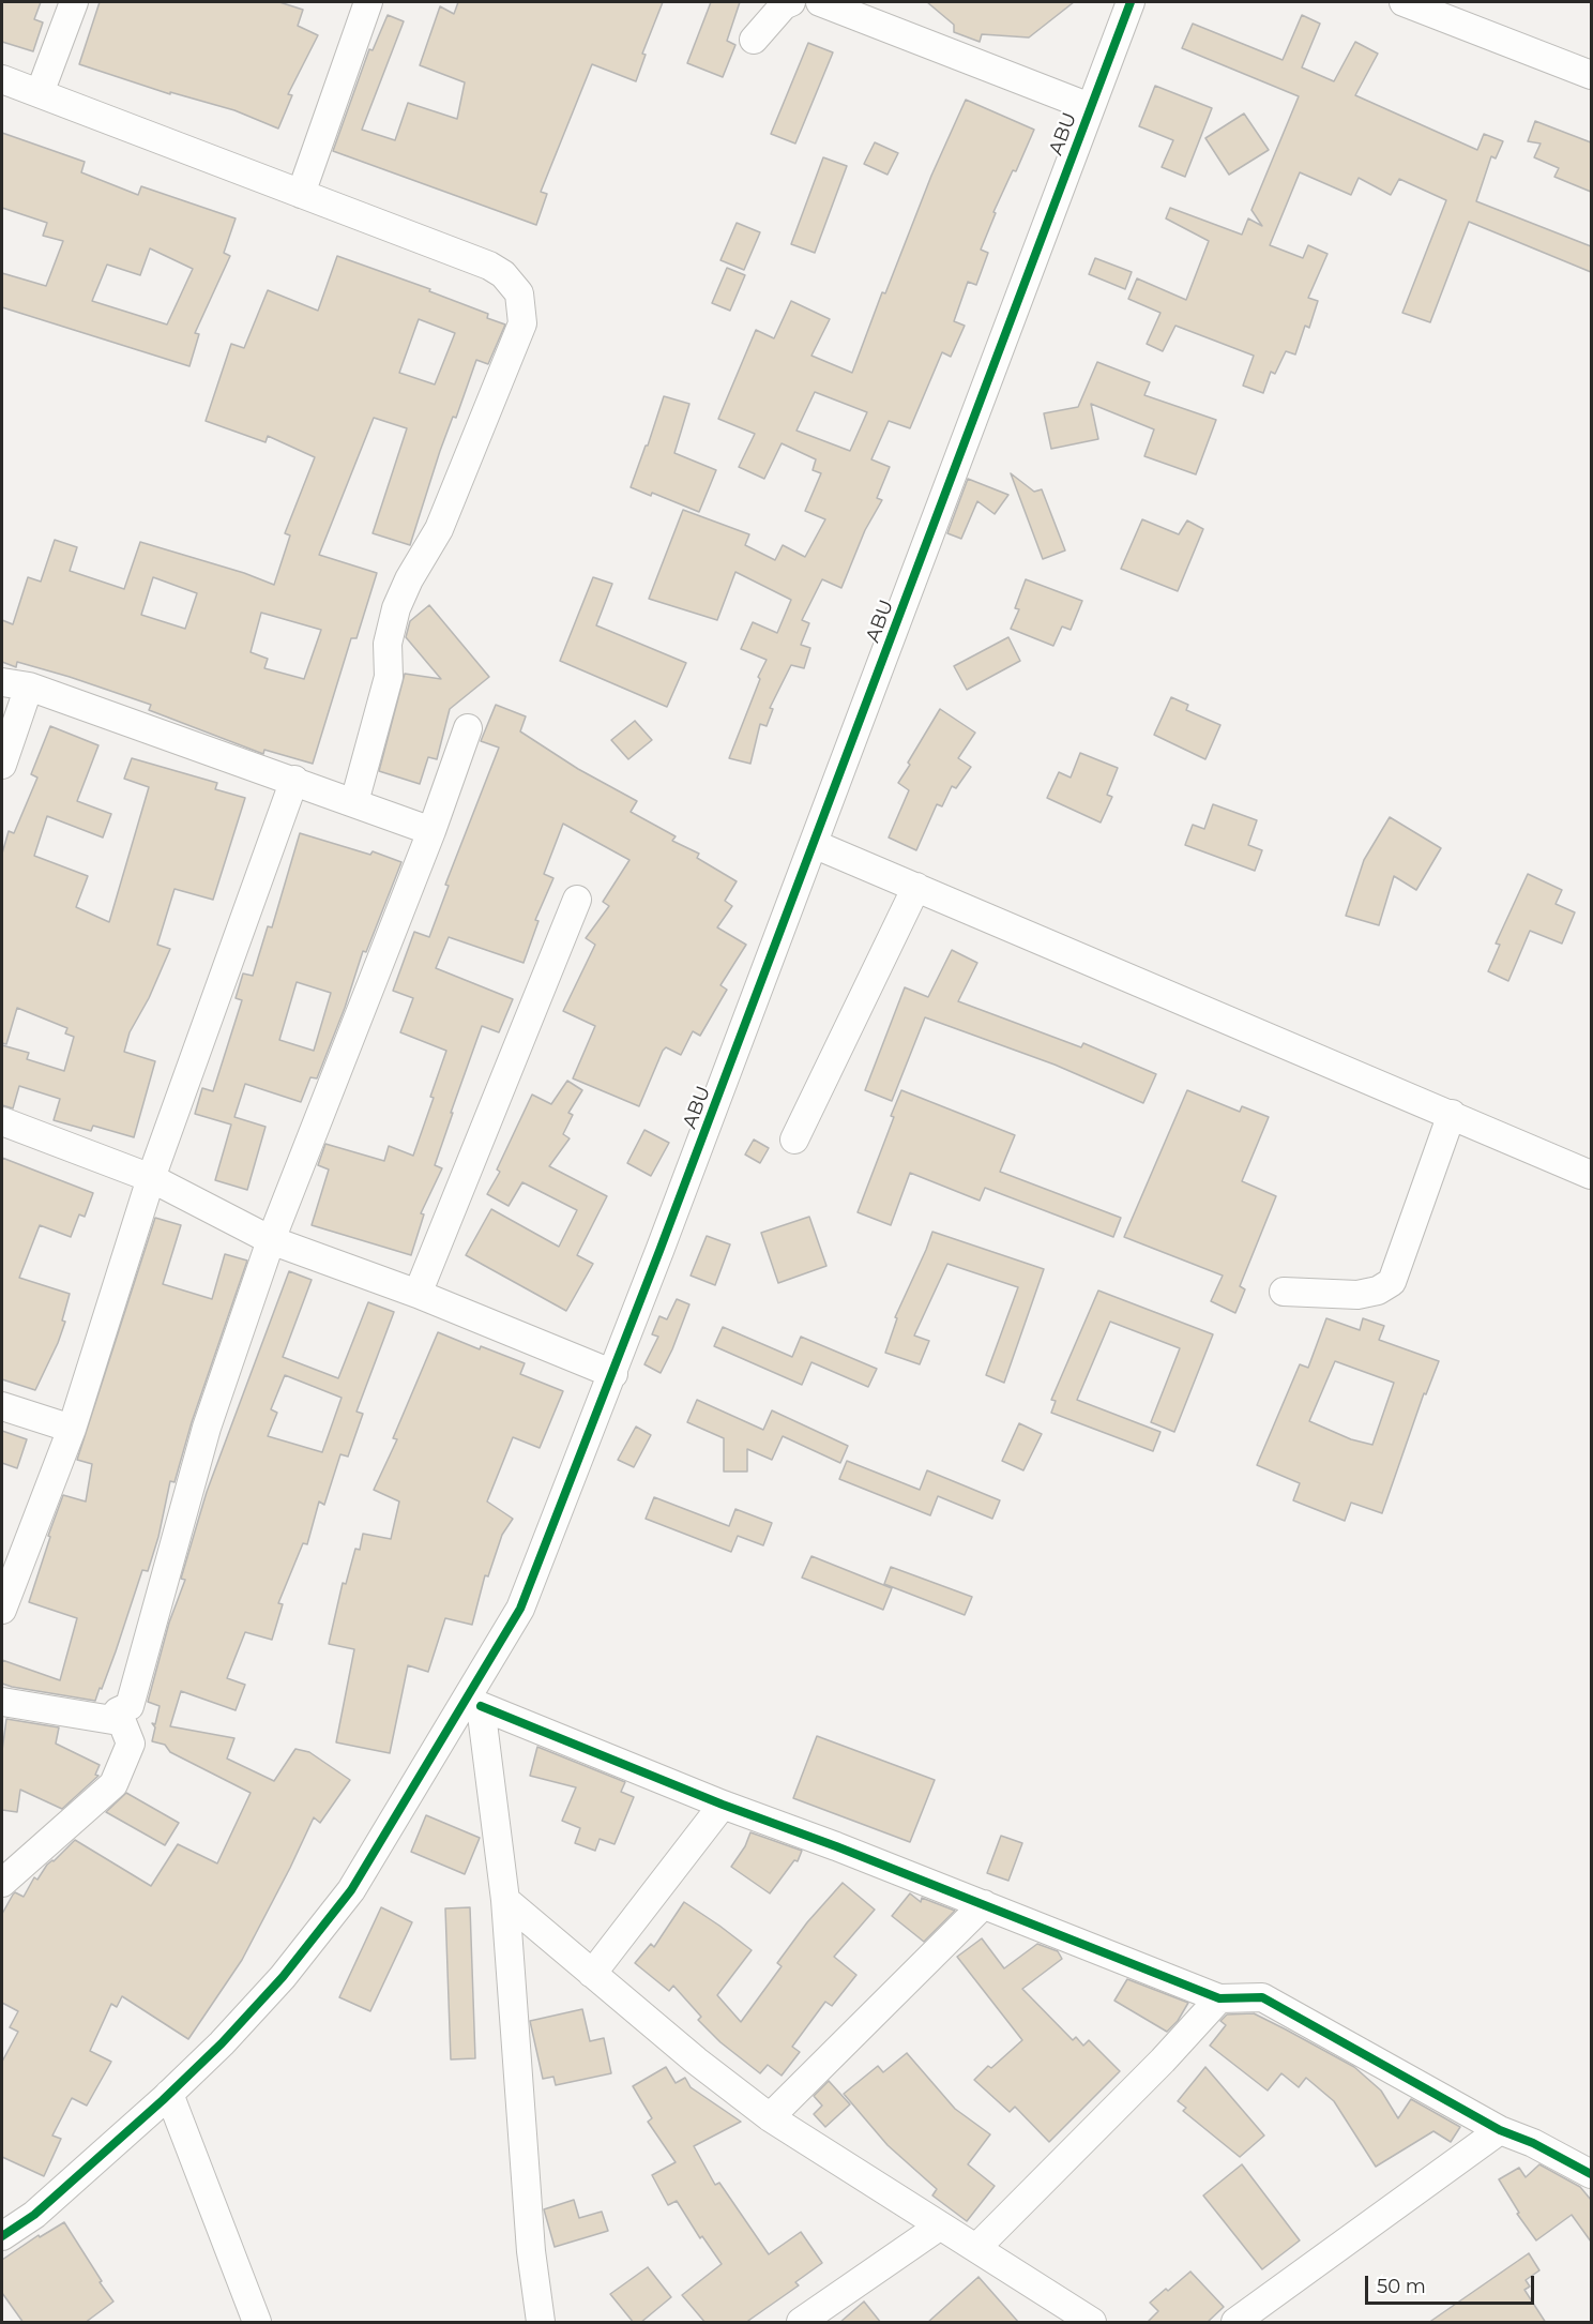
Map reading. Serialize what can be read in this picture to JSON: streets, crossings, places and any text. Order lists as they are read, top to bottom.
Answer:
{
  "streets": {
    "street": ["ABU"]
  },
  "scale_bar": "50 m"
}
